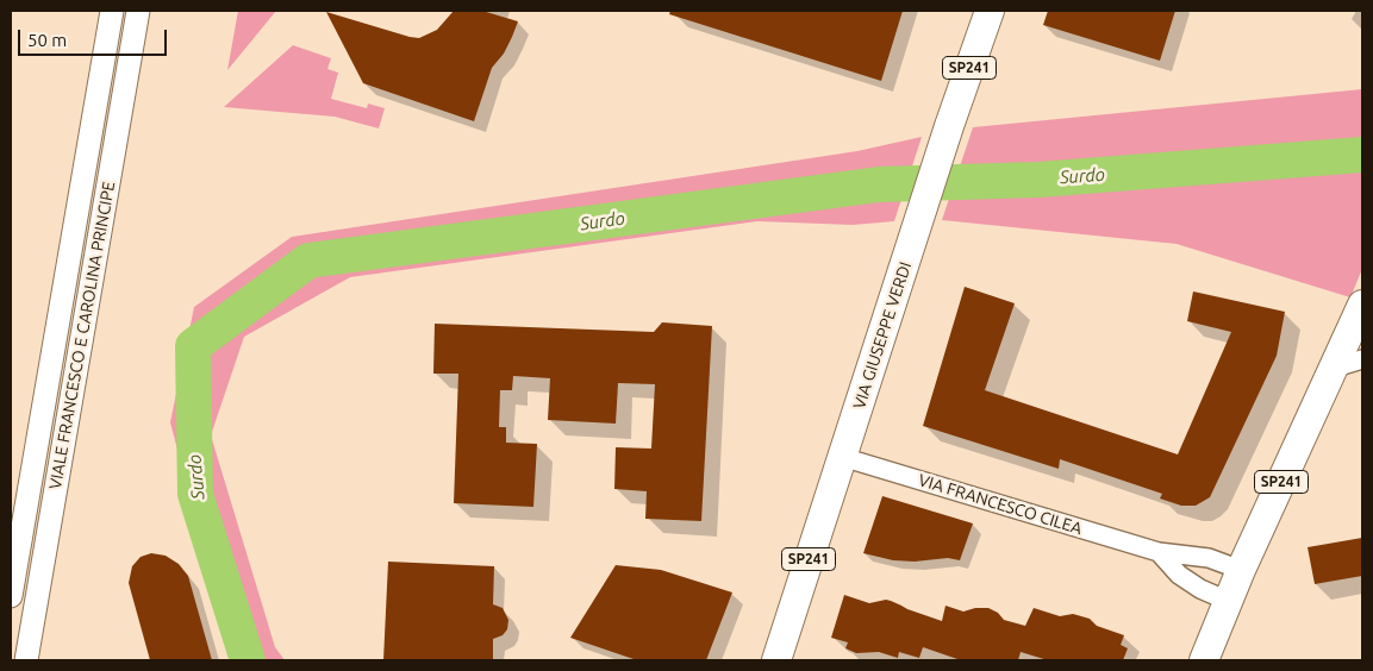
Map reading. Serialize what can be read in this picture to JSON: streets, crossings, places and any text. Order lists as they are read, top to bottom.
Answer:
{
  "streets": {
    "main road": ["SP241", "VIA GIUSEPPE VERDI"],
    "street": ["VIALE FRANCESCO E CAROLINA PRINCIPE", "VIA FRANCESCO CILEA"]
  },
  "crossings": [
    ["SP241", "VIA FRANCESCO CILEA"],
    ["VIA GIUSEPPE VERDI", "VIA FRANCESCO CILEA"]
  ],
  "water": ["Surdo"],
  "scale_bar": "50 m"
}
